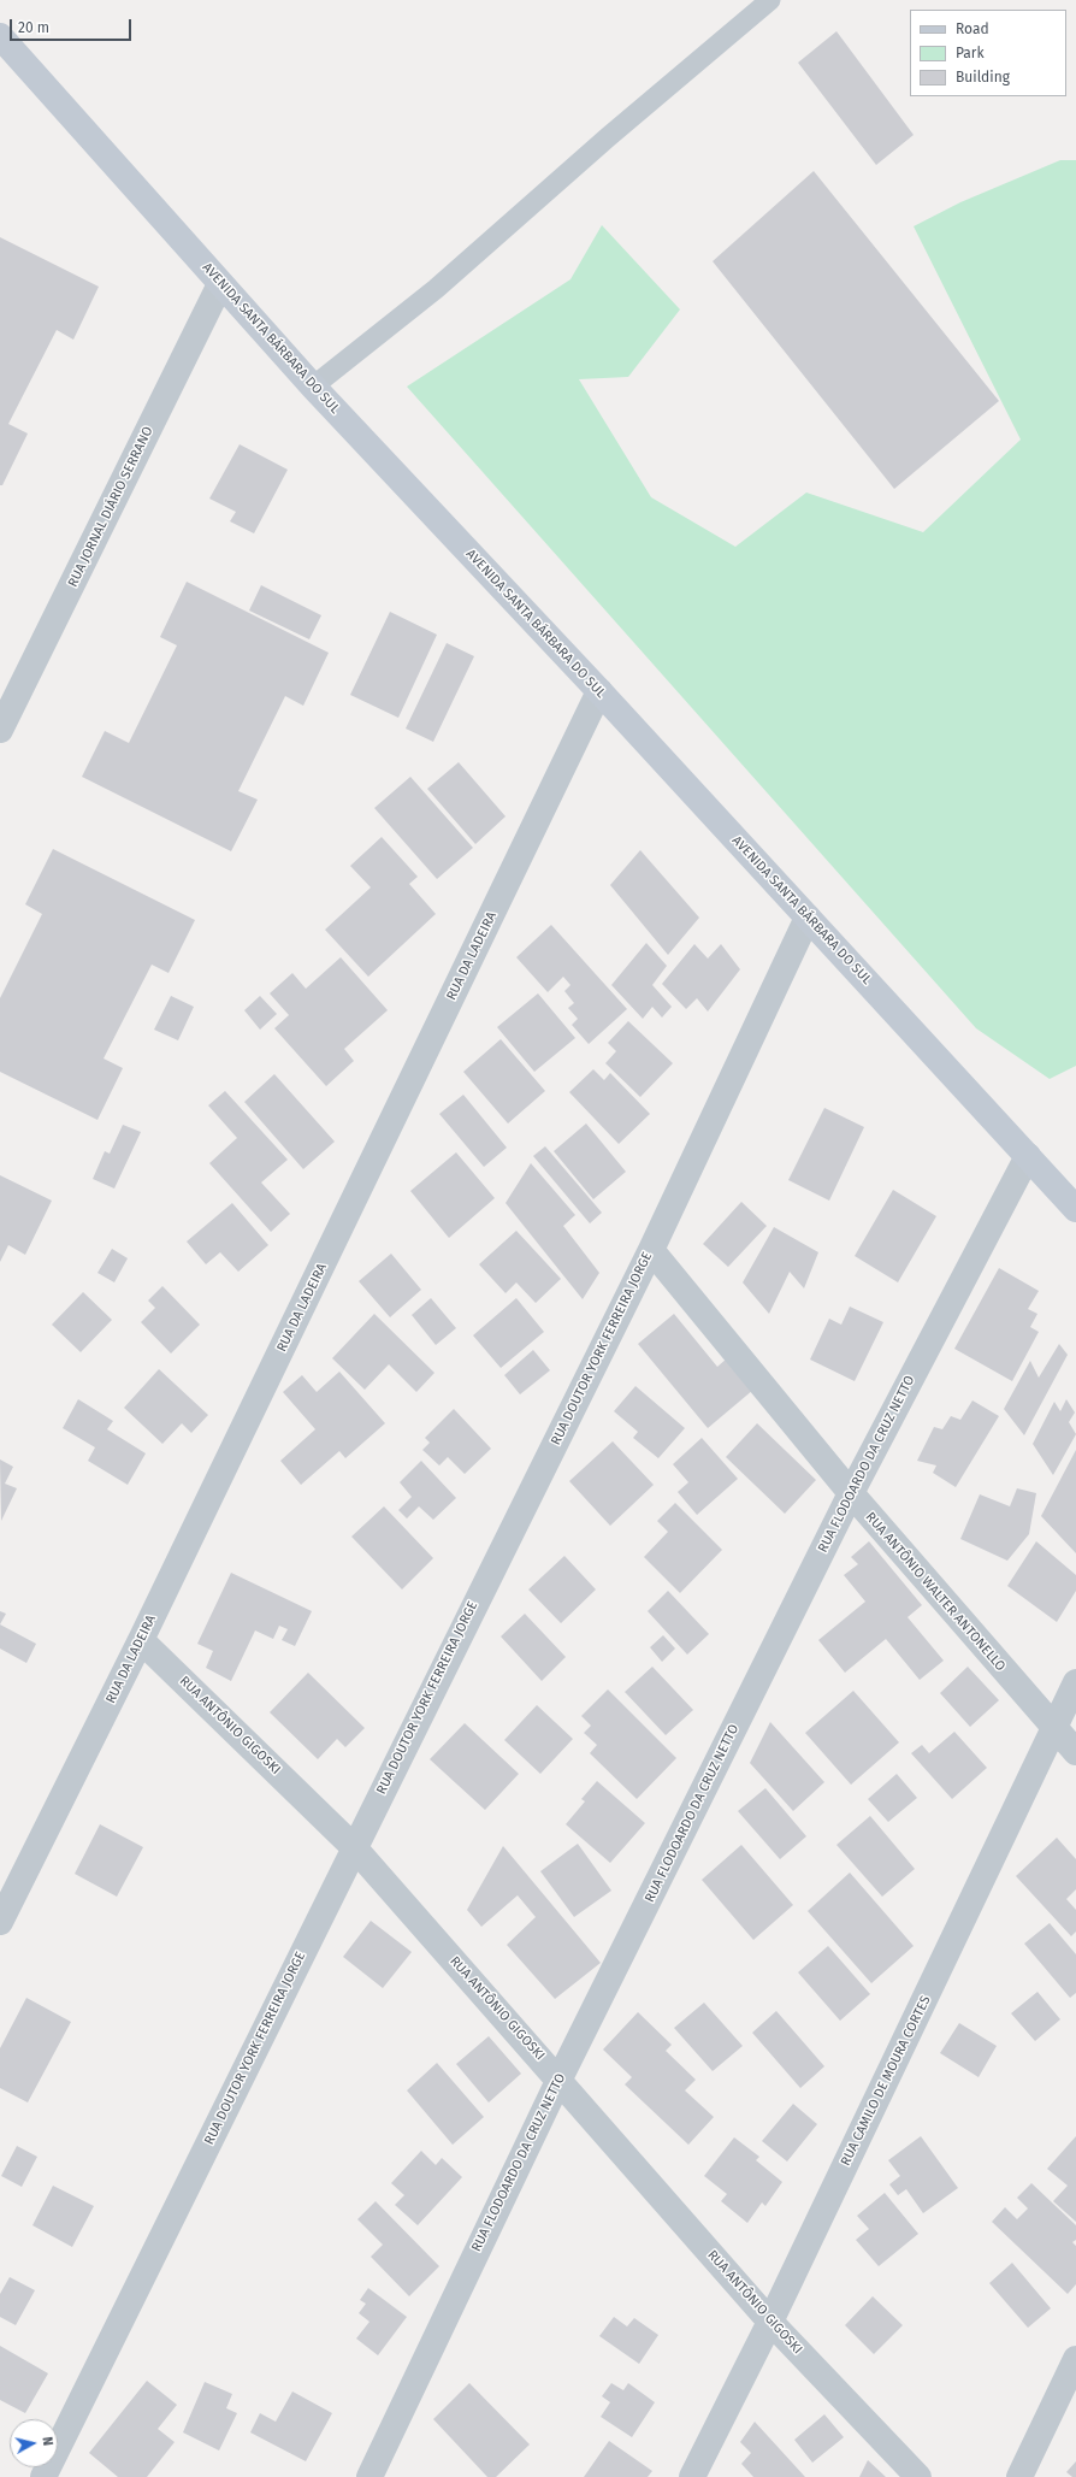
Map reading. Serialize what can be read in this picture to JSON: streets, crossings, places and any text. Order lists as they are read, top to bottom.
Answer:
{
  "streets": {
    "main road": ["AVENIDA SANTA BÁRBARA DO SUL"],
    "street": [
      "RUA JORNAL DIÁRIO SERRANO",
      "RUA DA LADEIRA",
      "RUA DOUTOR YORK FERREIRA JORGE",
      "RUA FLODOARDO DA CRUZ NETTO",
      "RUA ANTÔNIO WALTER ANTONELLO",
      "RUA ANTÔNIO GIGOSKI",
      "RUA CAMILO DE MOURA CORTES"
    ]
  },
  "crossings": [
    ["AVENIDA SANTA BÁRBARA DO SUL", "RUA JORNAL DIÁRIO SERRANO"],
    ["AVENIDA SANTA BÁRBARA DO SUL", "RUA DA LADEIRA"],
    ["AVENIDA SANTA BÁRBARA DO SUL", "RUA DOUTOR YORK FERREIRA JORGE"],
    ["AVENIDA SANTA BÁRBARA DO SUL", "RUA FLODOARDO DA CRUZ NETTO"],
    ["RUA DA LADEIRA", "RUA ANTÔNIO GIGOSKI"],
    ["RUA DOUTOR YORK FERREIRA JORGE", "RUA ANTÔNIO WALTER ANTONELLO"],
    ["RUA DOUTOR YORK FERREIRA JORGE", "RUA ANTÔNIO GIGOSKI"],
    ["RUA FLODOARDO DA CRUZ NETTO", "RUA ANTÔNIO WALTER ANTONELLO"],
    ["RUA FLODOARDO DA CRUZ NETTO", "RUA ANTÔNIO GIGOSKI"],
    ["RUA ANTÔNIO WALTER ANTONELLO", "RUA CAMILO DE MOURA CORTES"],
    ["RUA ANTÔNIO GIGOSKI", "RUA CAMILO DE MOURA CORTES"]
  ],
  "legend": ["Road", "Park", "Building"],
  "scale_bar": "20 m",
  "north": "right"
}
